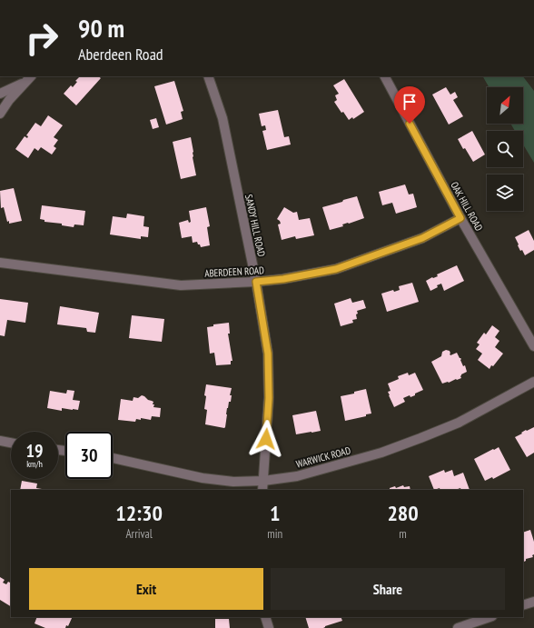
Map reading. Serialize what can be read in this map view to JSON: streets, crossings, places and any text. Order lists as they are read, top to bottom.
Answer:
{
  "streets": {
    "street": [
      "OAK HILL ROAD",
      "SANDY HILL ROAD",
      "ABERDEEN ROAD",
      "WARWICK ROAD"
    ]
  },
  "crossings": [
    ["OAK HILL ROAD", "ABERDEEN ROAD"],
    ["SANDY HILL ROAD", "ABERDEEN ROAD"],
    ["SANDY HILL ROAD", "WARWICK ROAD"]
  ],
  "north": "top right",
  "page": {
    "turn": ["90 m", "Aberdeen Road"],
    "speed": "19 km/h",
    "limit": "30",
    "eta": [
      "12:30",
      "Arrival",
      "1",
      "min",
      "280",
      "m"
    ],
    "buttons": ["Exit", "Share"]
  }
}
